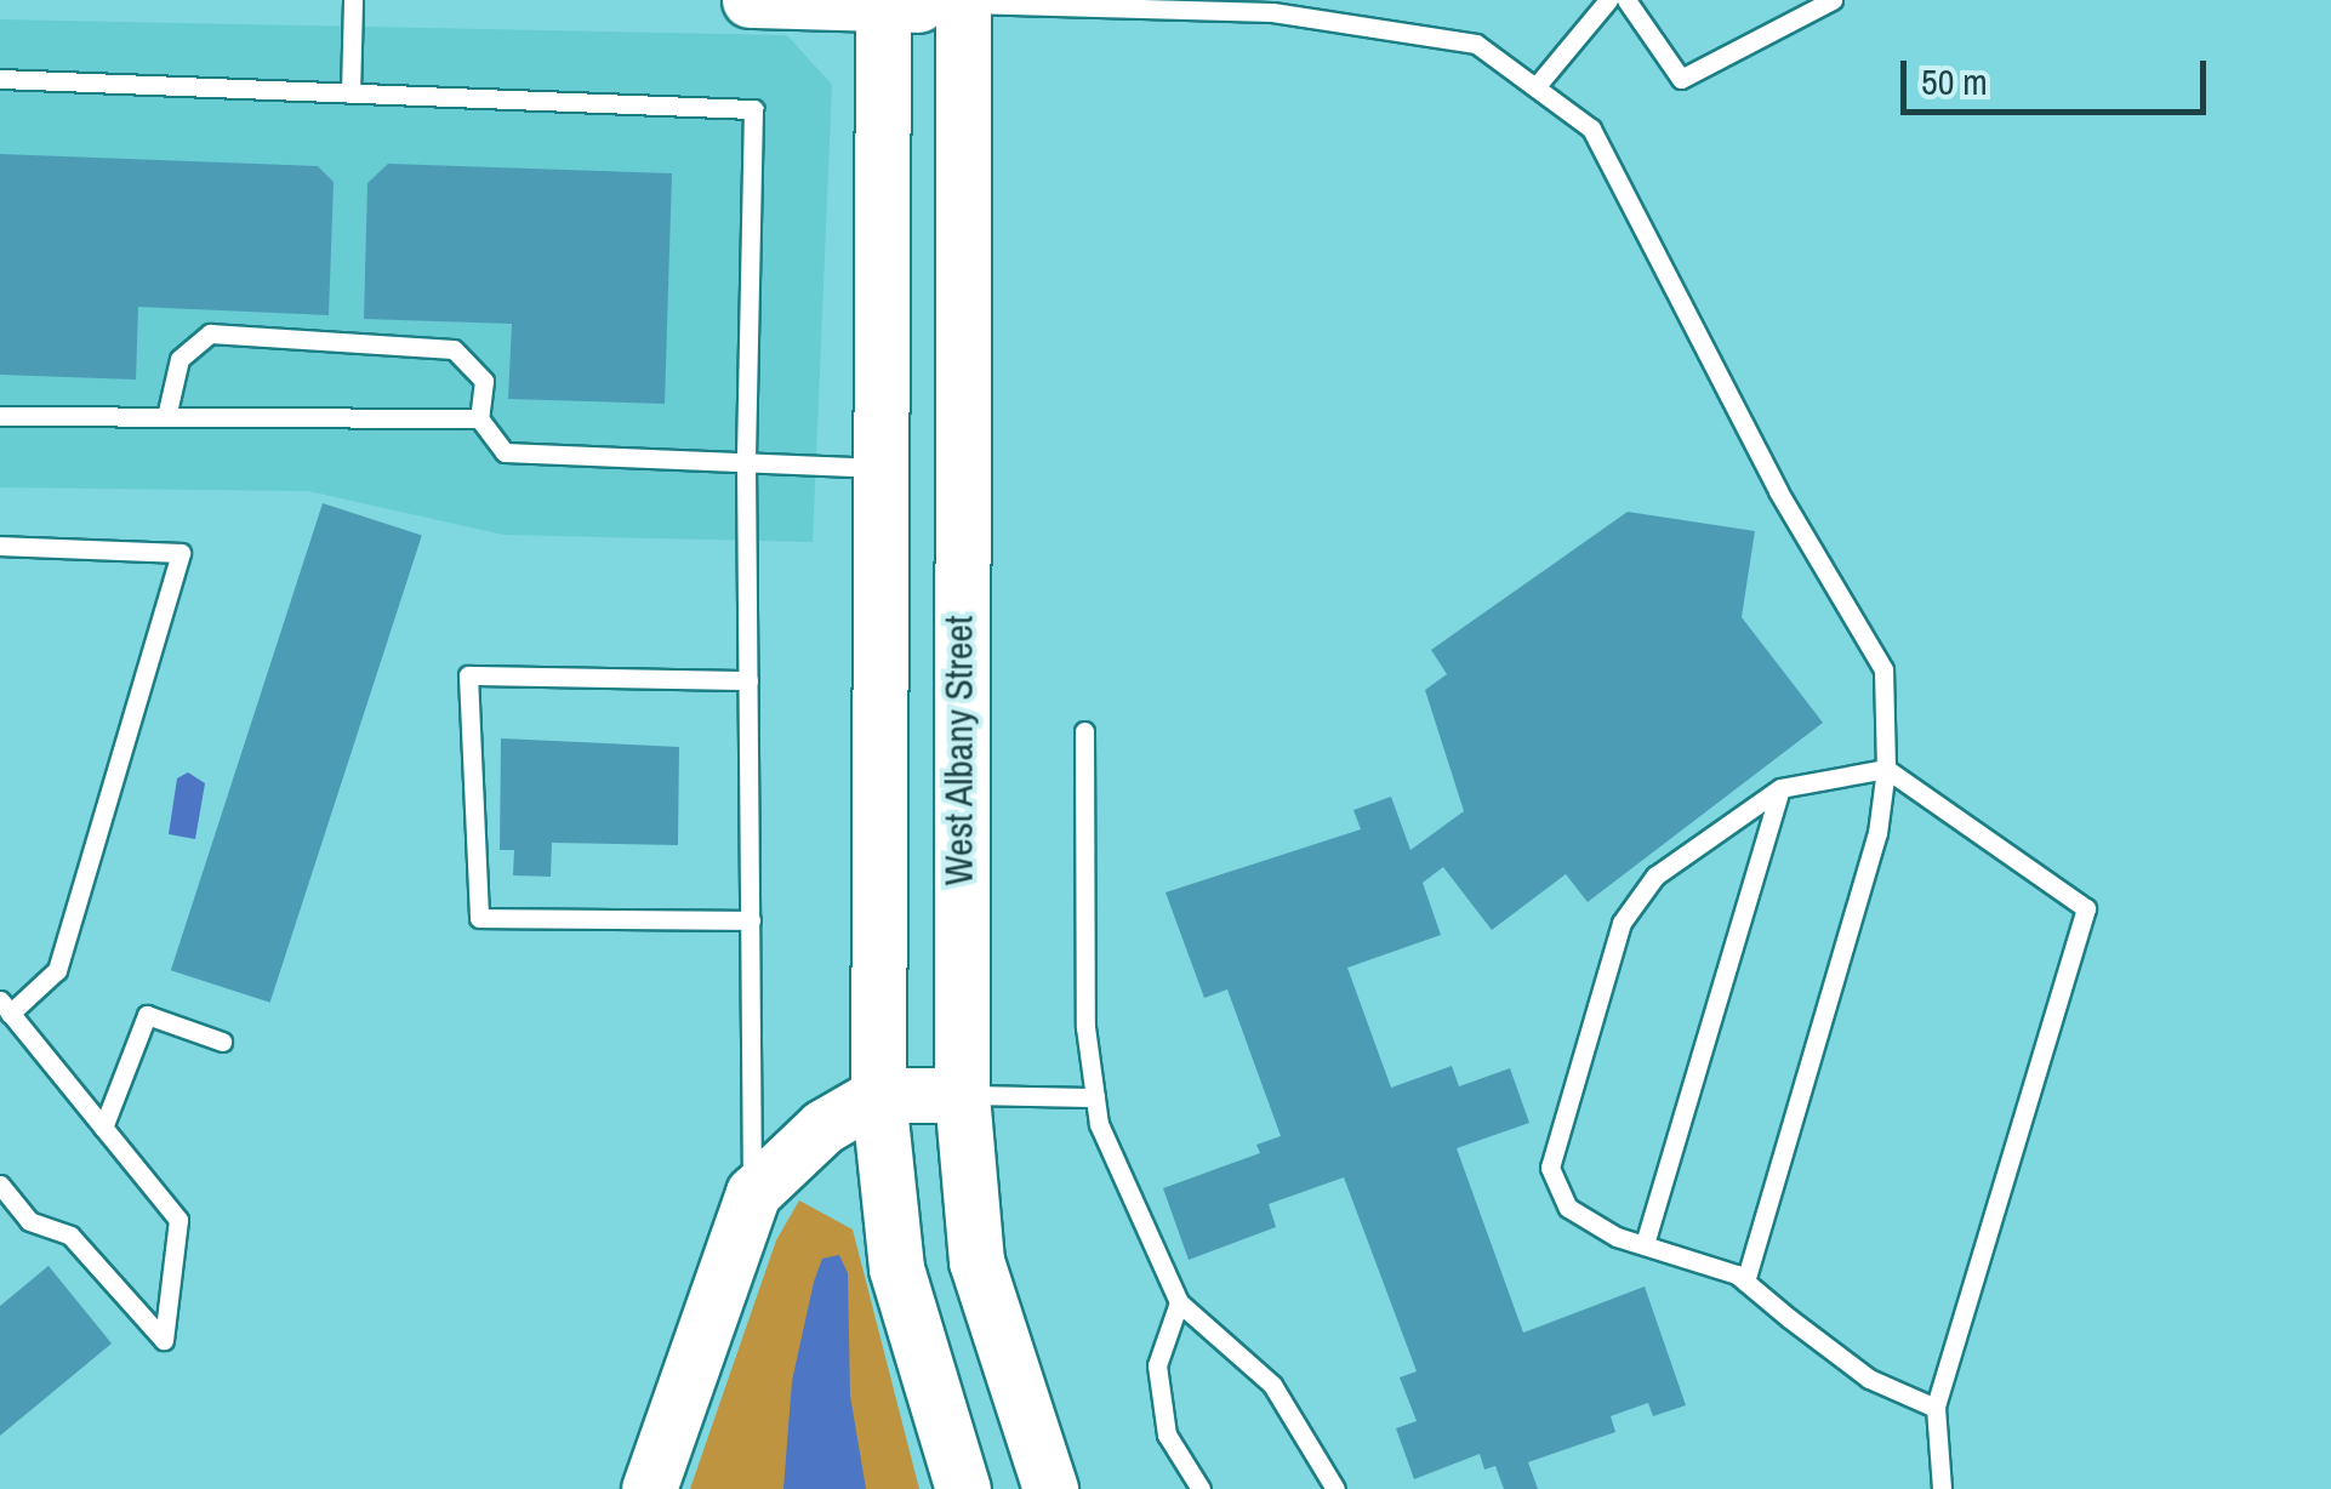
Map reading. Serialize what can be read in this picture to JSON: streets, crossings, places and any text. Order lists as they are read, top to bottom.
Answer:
{
  "streets": {
    "main road": ["West Albany Street"]
  },
  "scale_bar": "50 m"
}
